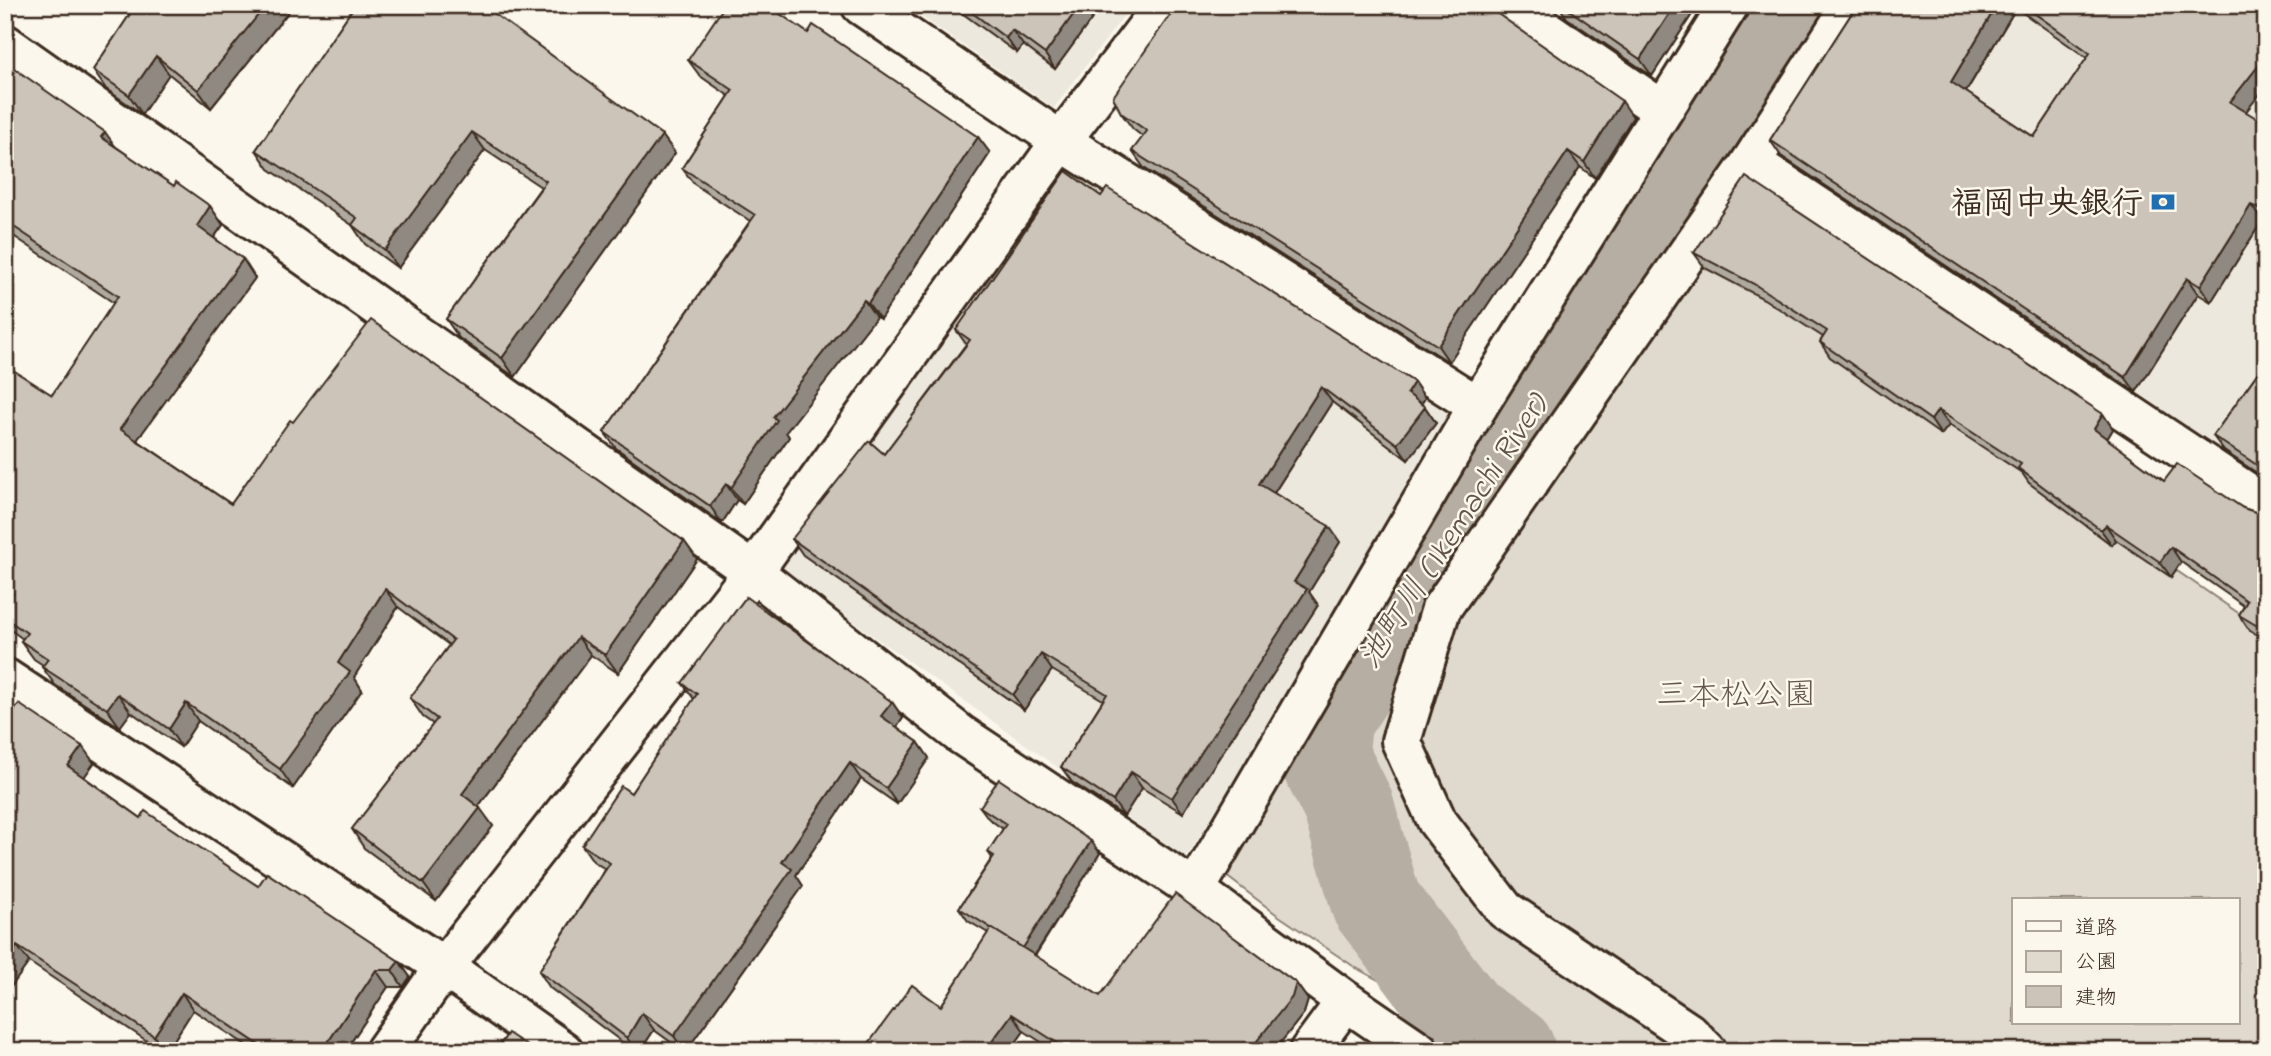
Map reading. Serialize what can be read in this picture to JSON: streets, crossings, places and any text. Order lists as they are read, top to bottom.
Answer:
{
  "water": ["池町川 (Ikemachi River)"],
  "parks": ["三本松公園"],
  "places": {
    "bank": ["福岡中央銀行"]
  },
  "legend": ["道路", "公園", "建物"]
}
